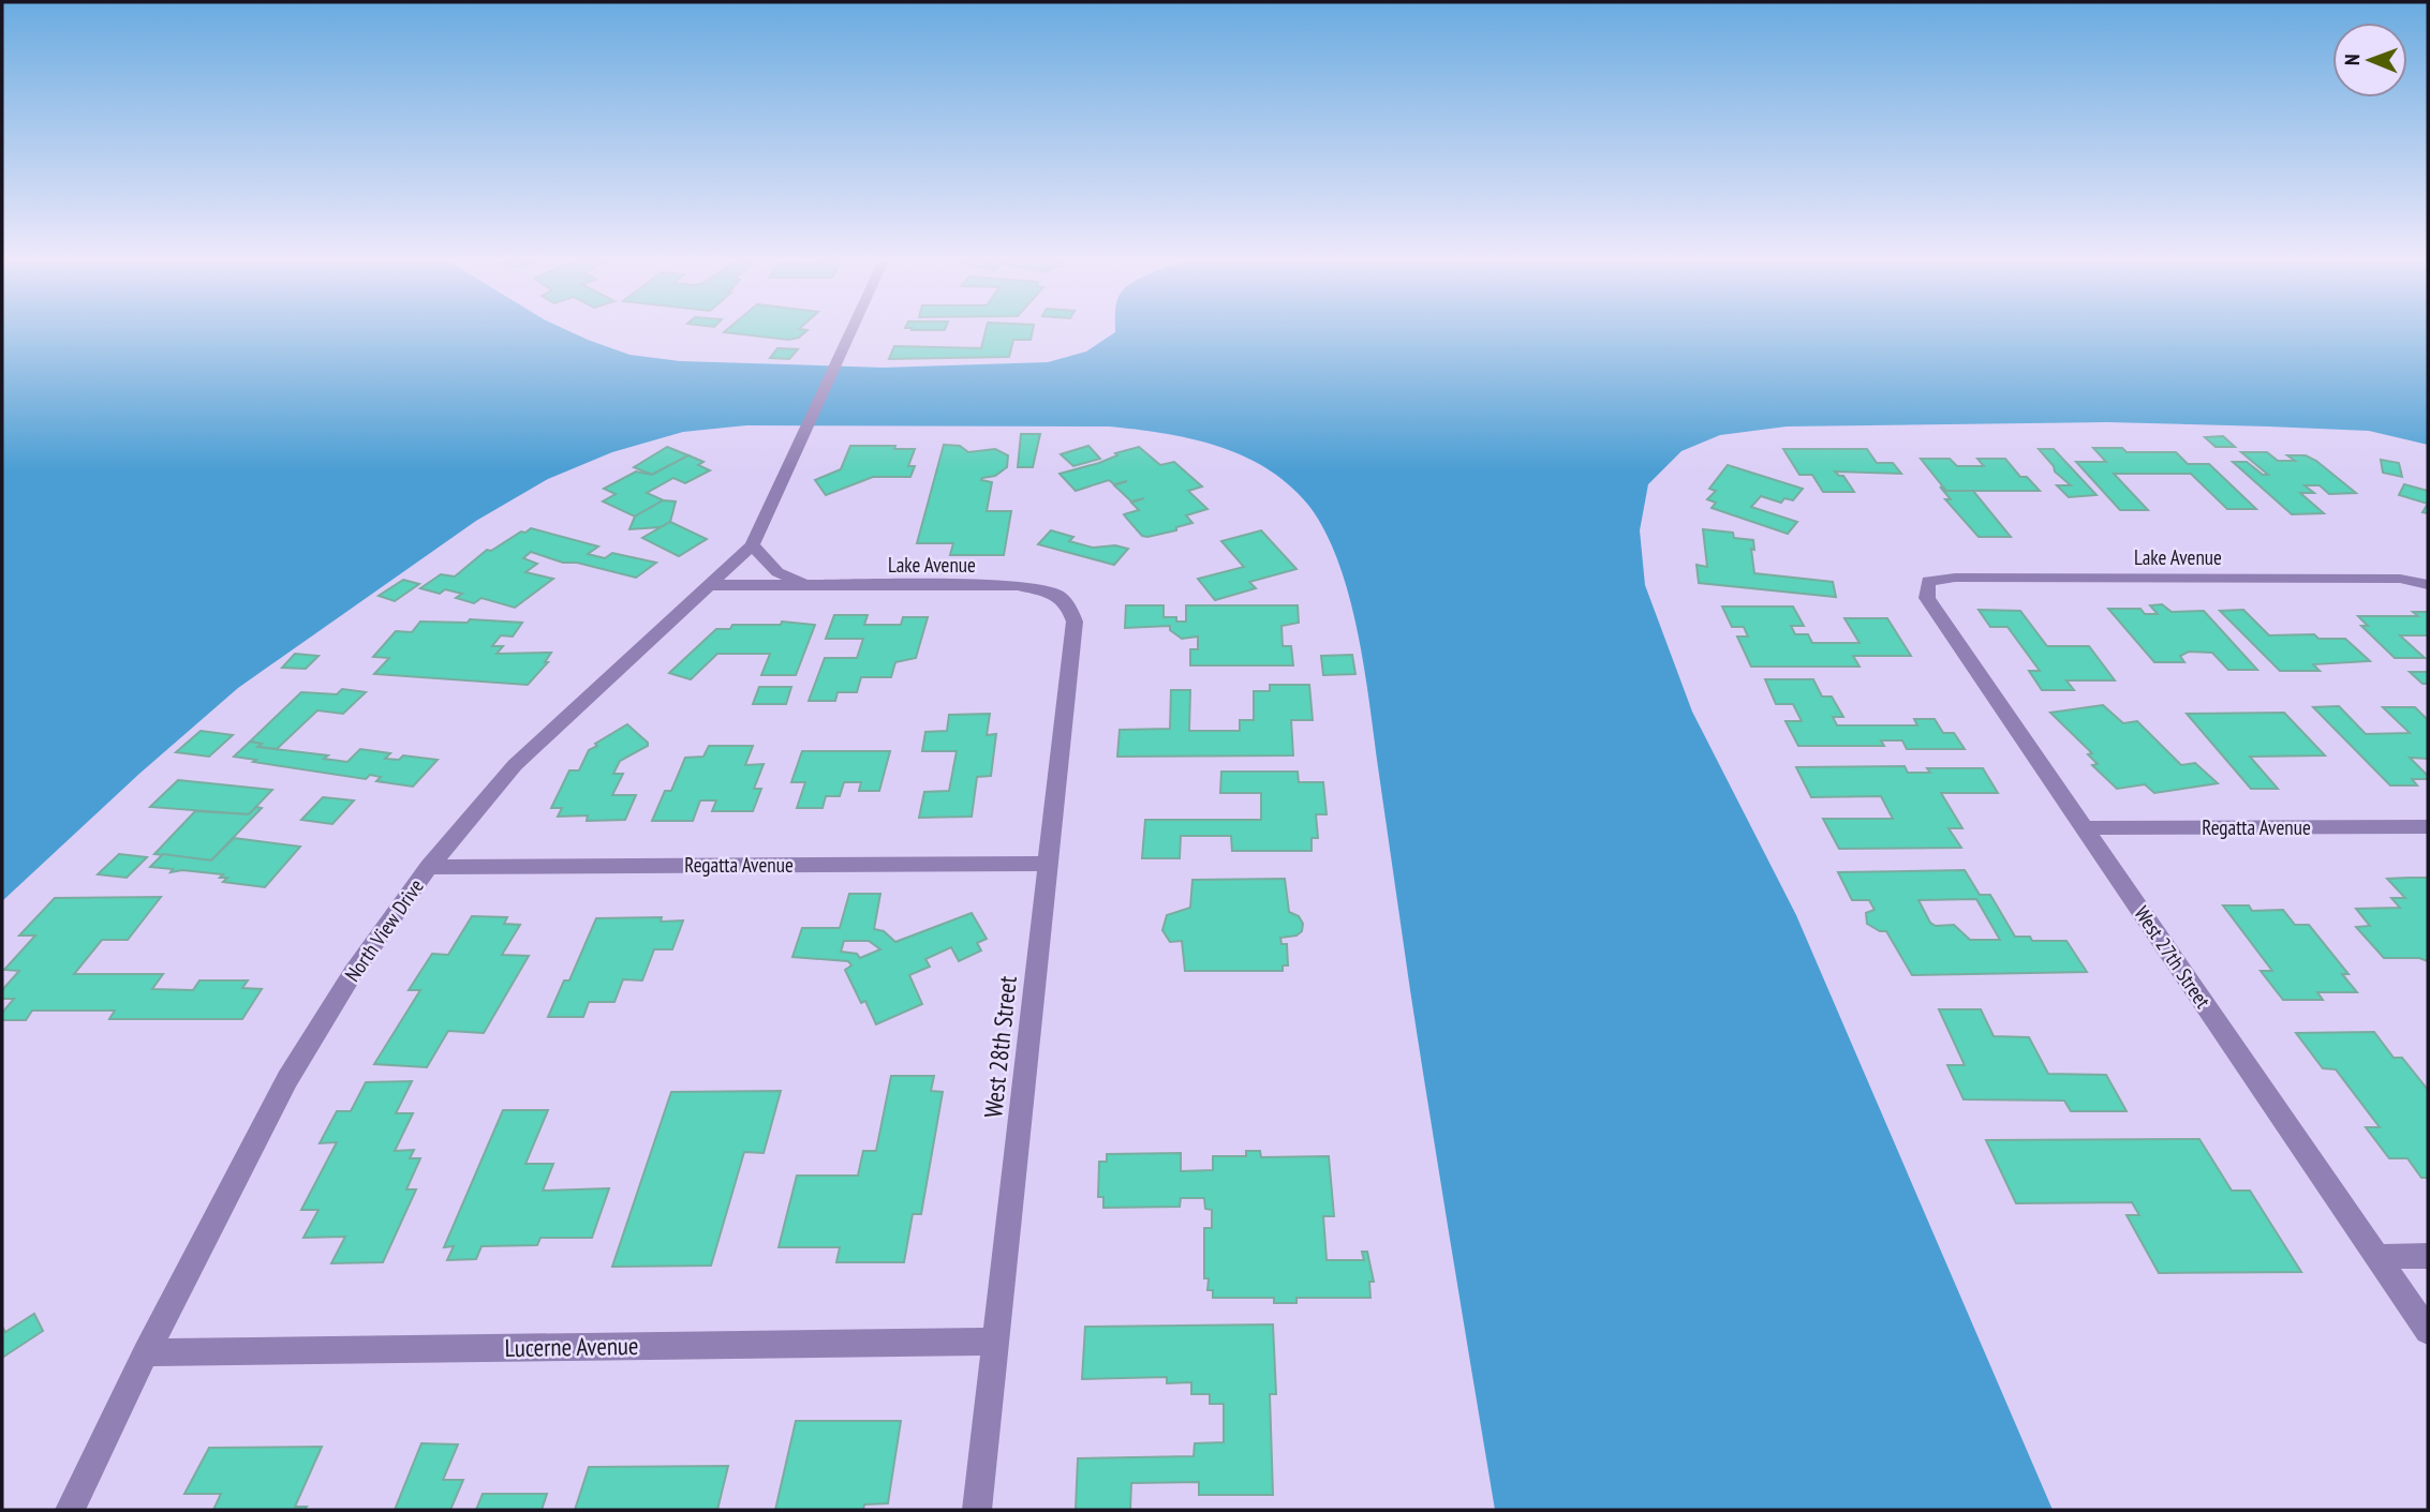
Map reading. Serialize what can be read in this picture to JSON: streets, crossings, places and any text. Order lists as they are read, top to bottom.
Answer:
{
  "streets": {
    "street": [
      "Lake Avenue",
      "Regatta Avenue",
      "North View Drive",
      "West 27th Street",
      "West 28th Street",
      "Lucerne Avenue"
    ]
  },
  "crossings": [
    ["Lake Avenue", "North View Drive"],
    ["Lake Avenue", "West 27th Street"],
    ["Lake Avenue", "West 28th Street"],
    ["Regatta Avenue", "North View Drive"],
    ["Regatta Avenue", "West 27th Street"],
    ["Regatta Avenue", "West 28th Street"],
    ["North View Drive", "Lucerne Avenue"],
    ["West 28th Street", "Lucerne Avenue"]
  ],
  "north": "left"
}
